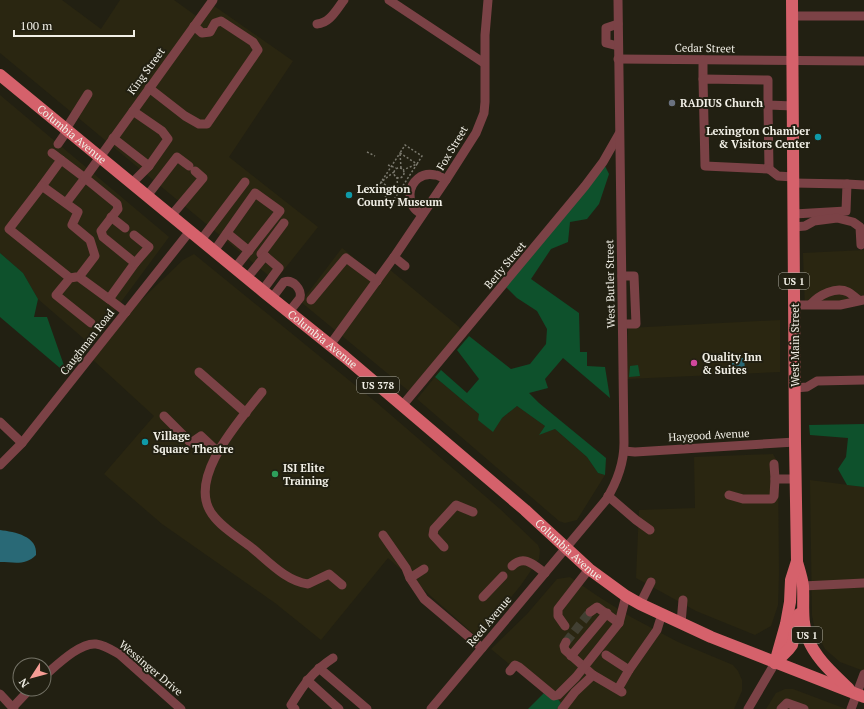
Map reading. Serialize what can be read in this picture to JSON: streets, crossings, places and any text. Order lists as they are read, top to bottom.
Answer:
{
  "streets": {
    "main road": [
      "Columbia Avenue",
      "US 1",
      "West Main Street",
      "US 378"
    ],
    "street": [
      "Cedar Street",
      "King Street",
      "Fox Street",
      "Berly Street",
      "West Butler Street",
      "Caughman Road",
      "Haygood Avenue",
      "Reed Avenue",
      "Wessinger Drive"
    ]
  },
  "crossings": [
    ["Cedar Street", "West Butler Street"],
    ["Cedar Street", "West Main Street"],
    ["King Street", "Columbia Avenue"],
    ["Columbia Avenue", "Fox Street"],
    ["Columbia Avenue", "Berly Street"],
    ["Columbia Avenue", "West Butler Street"],
    ["Columbia Avenue", "Caughman Road"],
    ["Columbia Avenue", "West Main Street"],
    ["Columbia Avenue", "Reed Avenue"],
    ["Berly Street", "West Butler Street"],
    ["US 1", "West Main Street"],
    ["West Butler Street", "Haygood Avenue"],
    ["West Butler Street", "Reed Avenue"],
    ["West Main Street", "Haygood Avenue"]
  ],
  "places": [
    "RADIUS Church",
    "Lexington Chamber & Visitors Center",
    "Lexington County Museum",
    "Quality Inn & Suites",
    "Village Square Theatre",
    "ISI Elite Training"
  ],
  "scale_bar": "100 m",
  "north": "bottom left"
}
